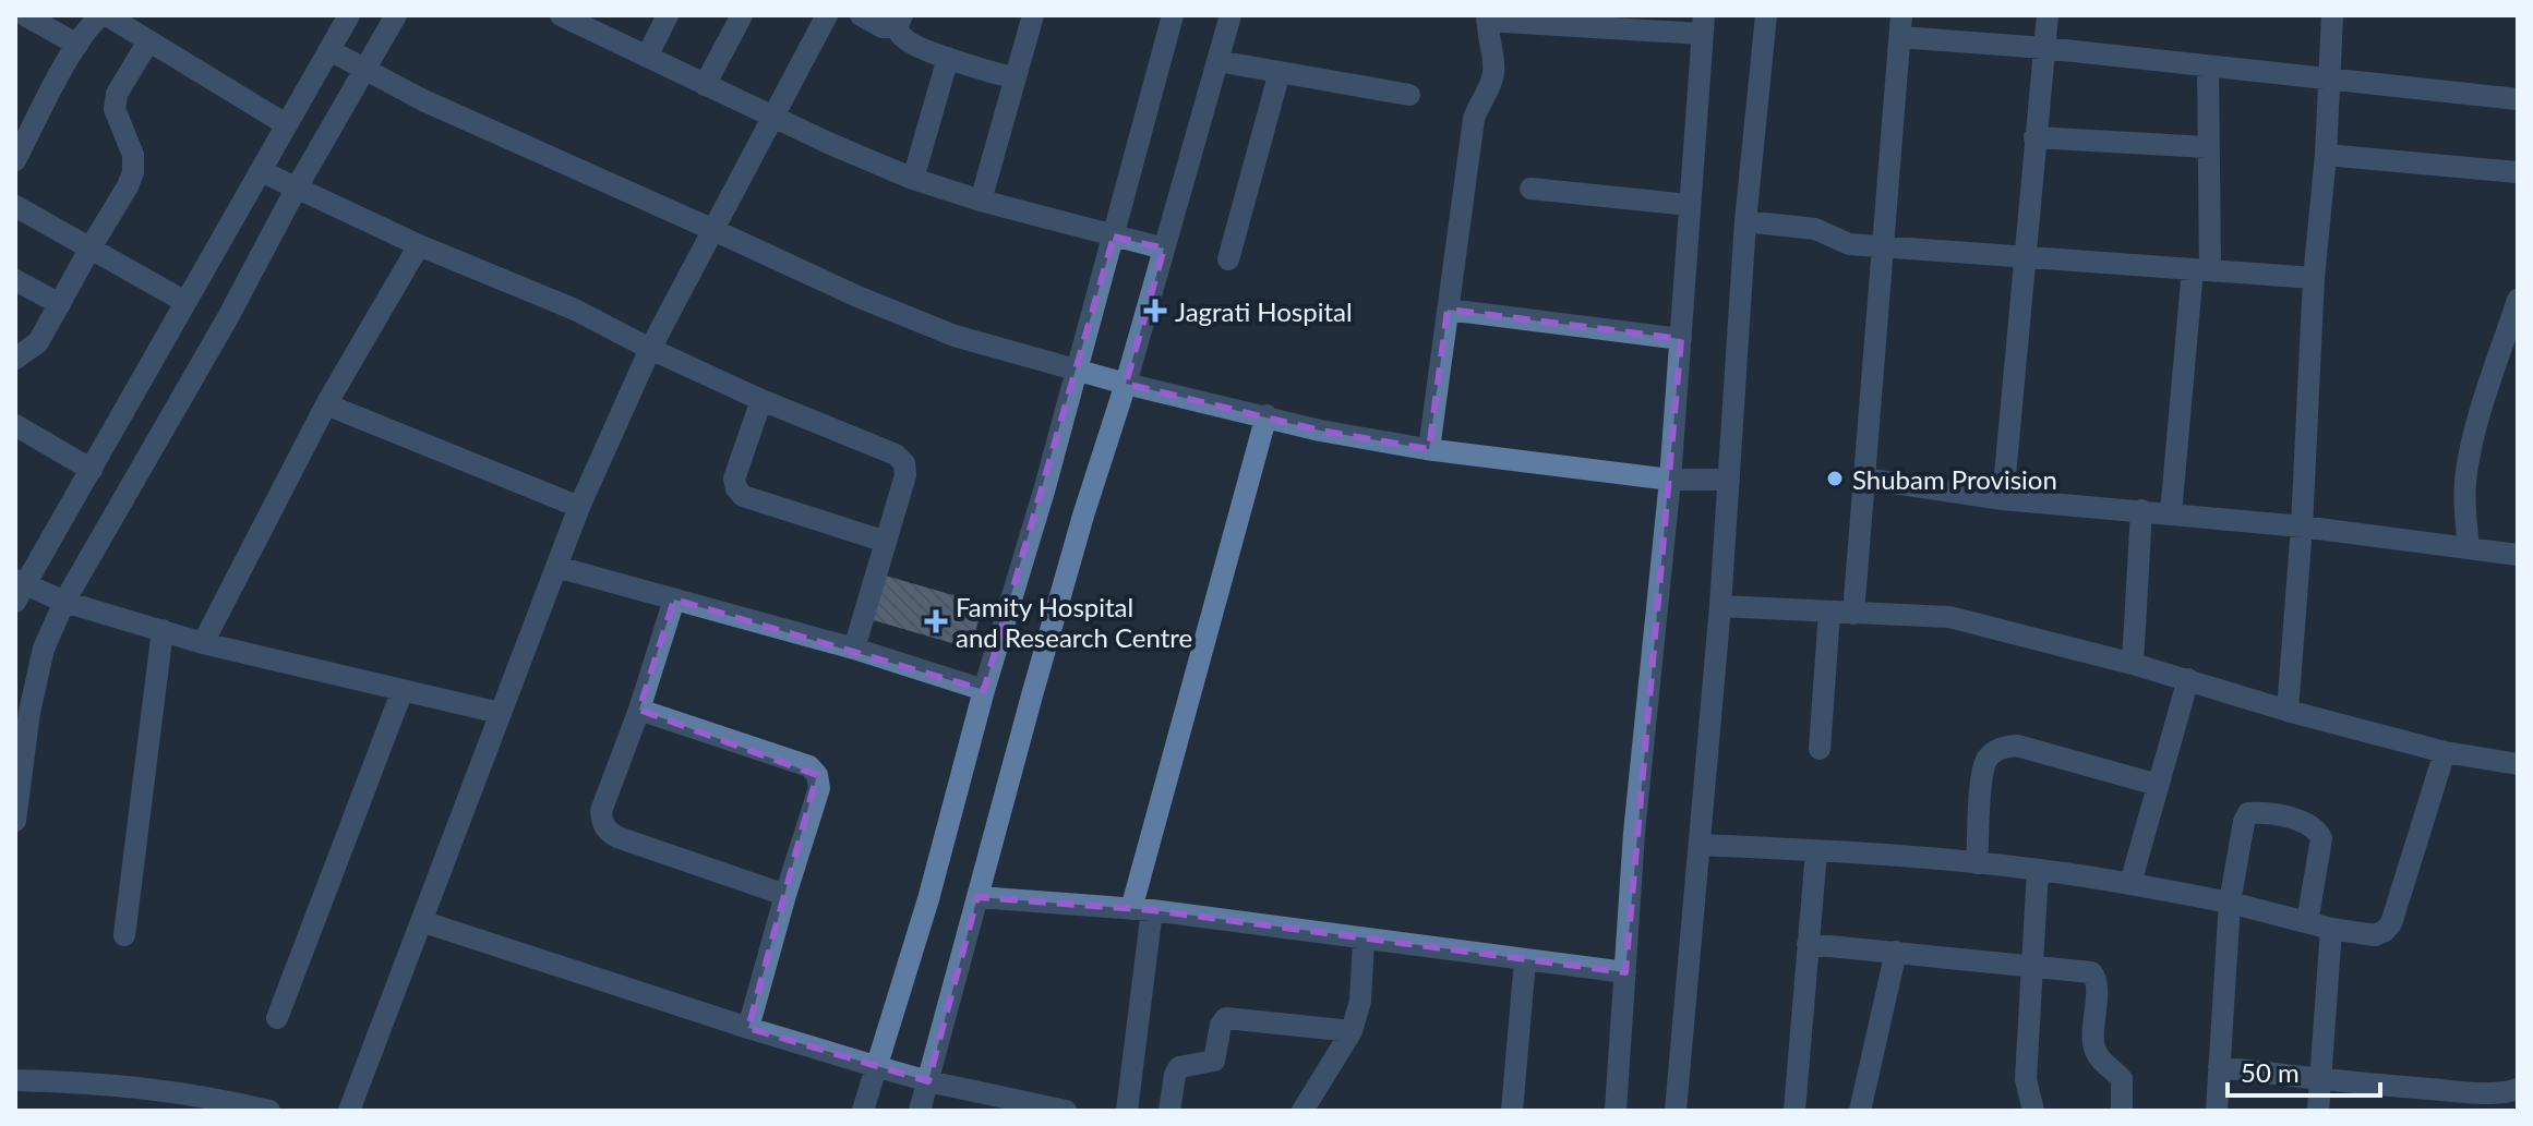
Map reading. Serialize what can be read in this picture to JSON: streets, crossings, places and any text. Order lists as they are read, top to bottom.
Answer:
{
  "places": {
    "health": ["Jagrati Hospital", "Famity Hospital and Research Centre"],
    "other": ["Shubam Provision"]
  },
  "scale_bar": "50 m"
}
